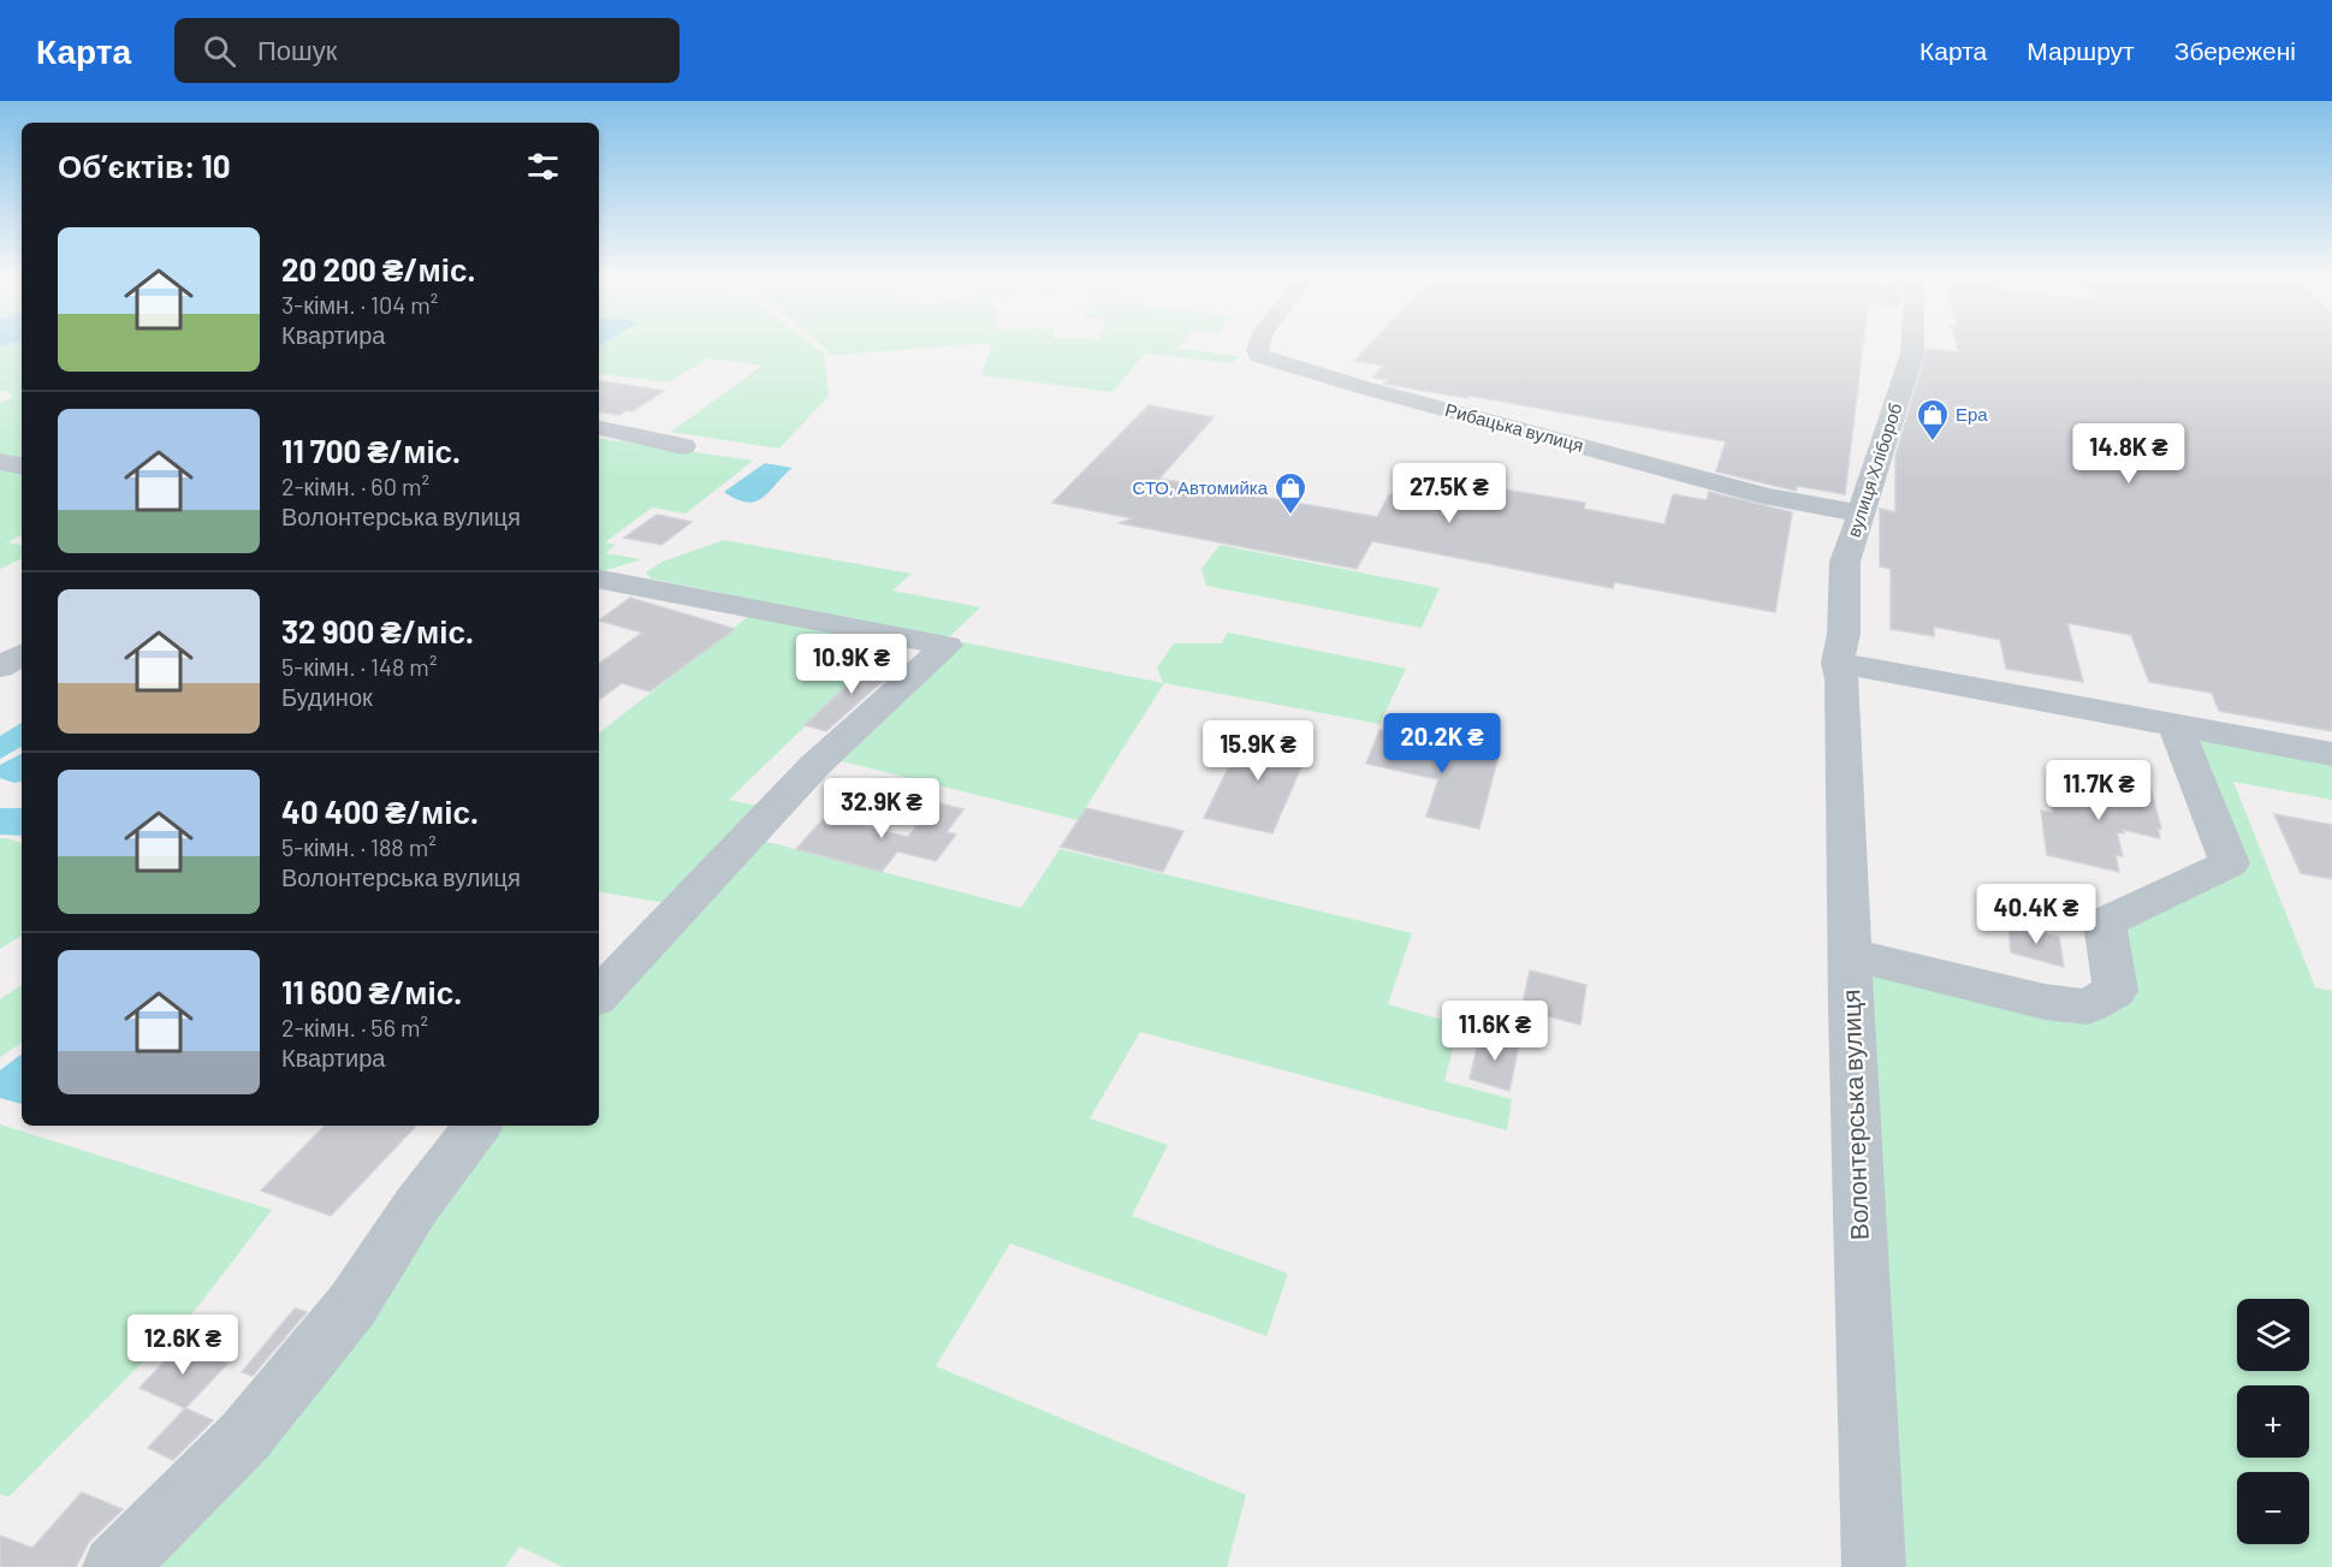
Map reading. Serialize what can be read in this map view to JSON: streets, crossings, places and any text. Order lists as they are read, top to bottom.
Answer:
{
  "streets": {
    "street": ["Рибацька вулиця", "вулиця Хлібороб", "Волонтерська вулиця"]
  },
  "crossings": [
    ["Рибацька вулиця", "вулиця Хлібороб"],
    ["вулиця Хлібороб", "Волонтерська вулиця"]
  ],
  "places": {
    "shop": ["Ера", "СТО, Автомийка"]
  },
  "page": {
    "header": "Карта",
    "search": "Пошук",
    "nav": ["Карта", "Маршрут", "Збережені"],
    "heading": "Об’єктів: 10",
    "list": [
      {
        "name": "20 200 ₴/міс.",
        "note": "3-кімн. · 104 m² · Квартира"
      },
      {
        "name": "11 700 ₴/міс.",
        "note": "2-кімн. · 60 m² · Волонтерська вулиця"
      },
      {
        "name": "32 900 ₴/міс.",
        "note": "5-кімн. · 148 m² · Будинок"
      },
      {
        "name": "40 400 ₴/міс.",
        "note": "5-кімн. · 188 m² · Волонтерська вулиця"
      },
      {
        "name": "11 600 ₴/міс.",
        "note": "2-кімн. · 56 m² · Квартира"
      }
    ],
    "price": [
      "14.8K ₴",
      "27.5K ₴",
      "10.9K ₴",
      "20.2K ₴",
      "15.9K ₴",
      "11.7K ₴",
      "32.9K ₴",
      "40.4K ₴",
      "11.6K ₴",
      "12.6K ₴"
    ],
    "map_buttons": ["+", "−"]
  }
}
